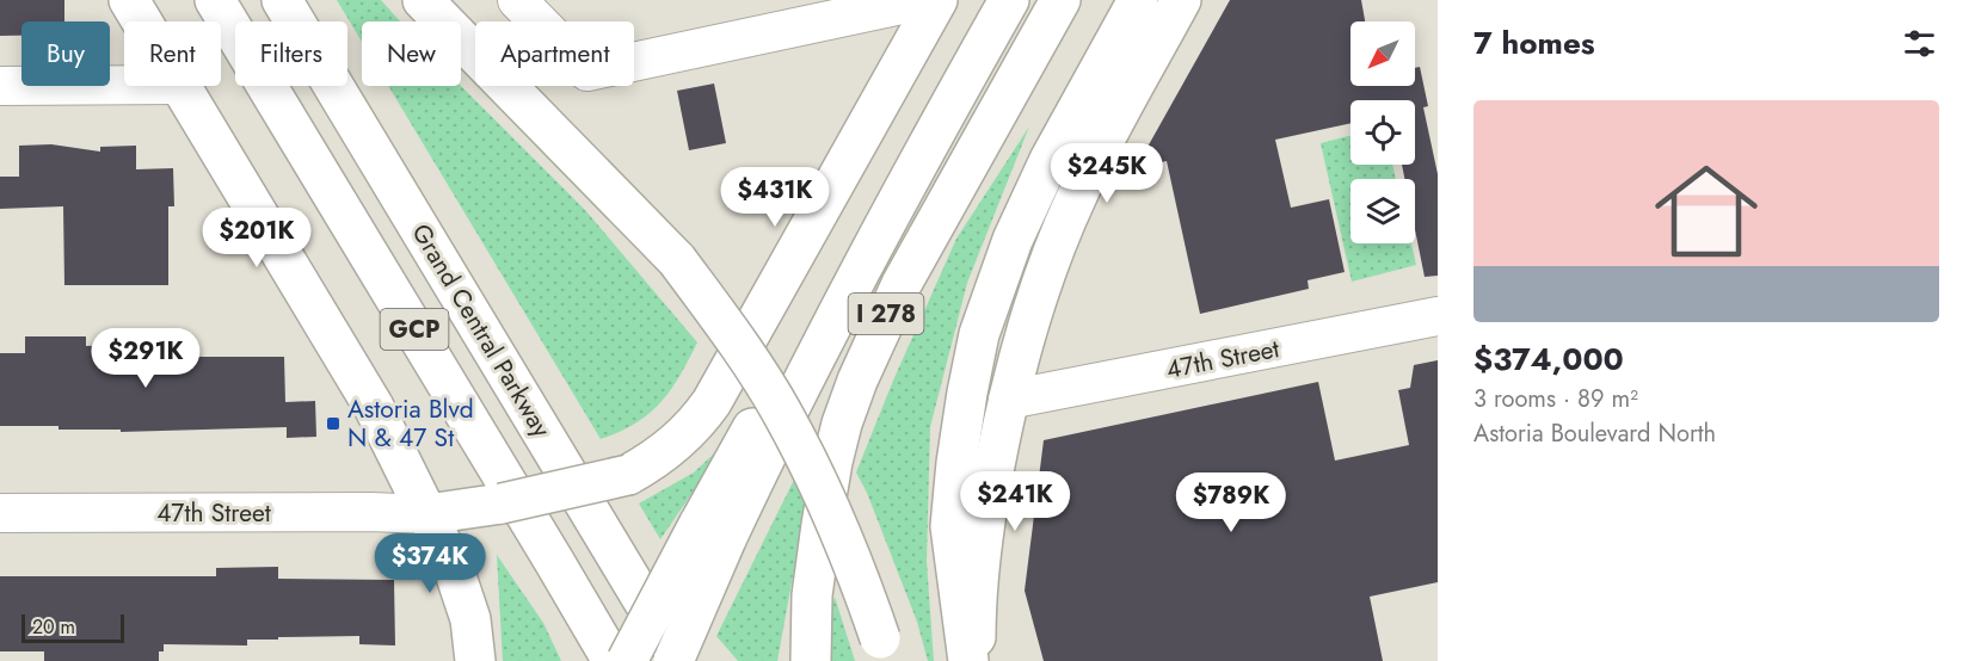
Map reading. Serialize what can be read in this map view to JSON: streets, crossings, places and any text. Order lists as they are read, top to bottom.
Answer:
{
  "streets": {
    "main road": ["I 278", "GCP", "Grand Central Parkway"],
    "street": ["47th Street"]
  },
  "places": {
    "transit": ["Astoria Blvd N & 47 St"]
  },
  "scale_bar": "20 m",
  "north": "bottom left",
  "page": {
    "heading": "7 homes",
    "chip": [
      "Buy",
      "Rent",
      "Filters",
      "New",
      "Apartment"
    ],
    "list": [
      {
        "name": "$374,000",
        "note": "3 rooms · 89 m² · Astoria Boulevard North"
      }
    ],
    "price": [
      "$245K",
      "$431K",
      "$201K",
      "$291K",
      "$241K",
      "$789K",
      "$374K"
    ],
    "scale": "20 m"
  }
}
